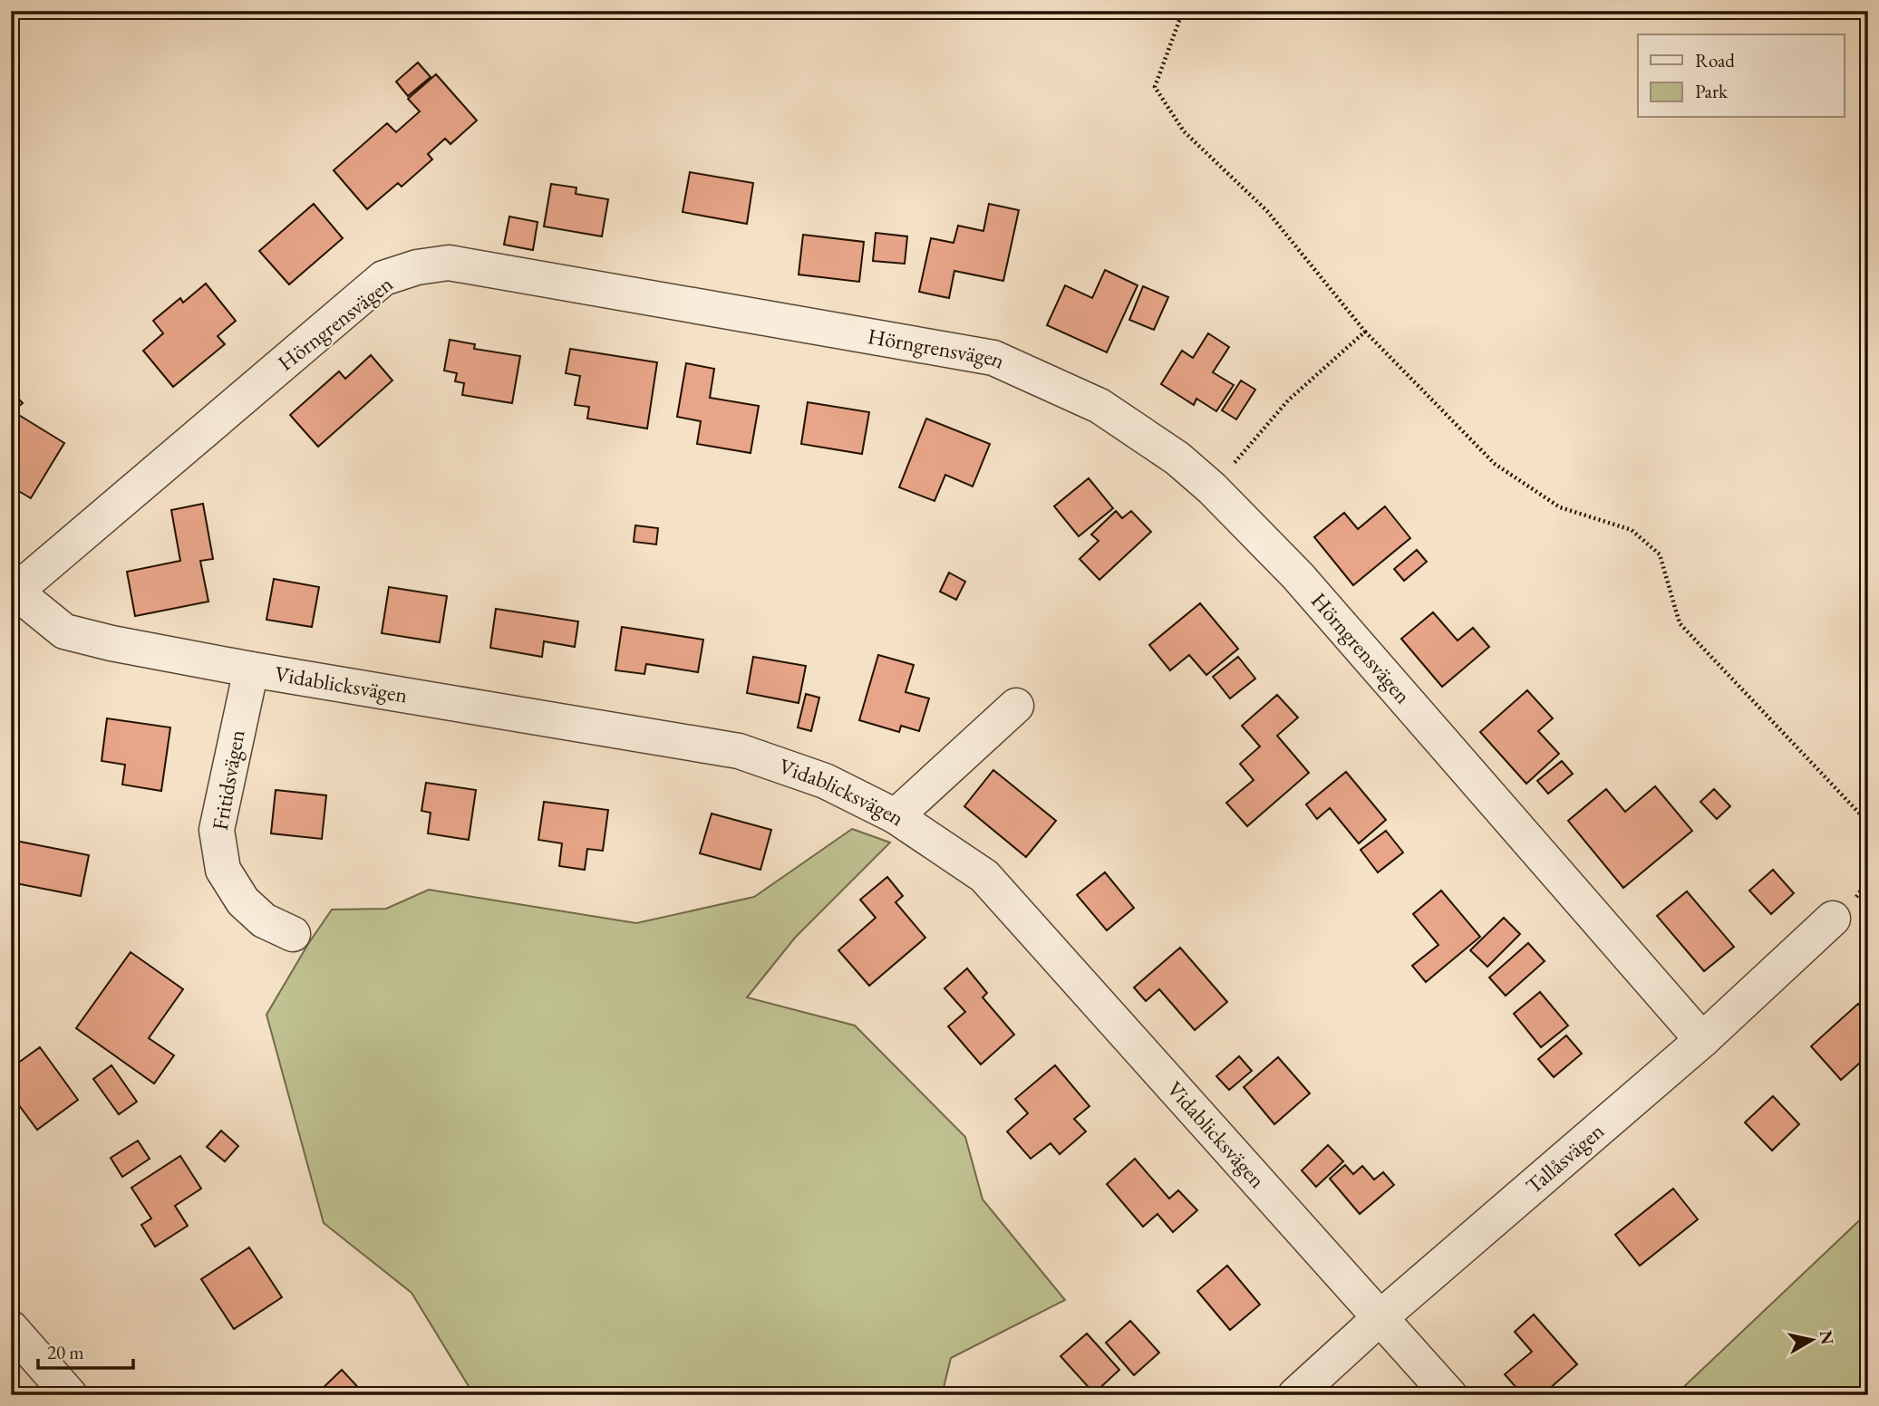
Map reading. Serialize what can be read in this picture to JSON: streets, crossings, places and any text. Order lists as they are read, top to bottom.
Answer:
{
  "streets": {
    "street": [
      "Hörngrensvägen",
      "Vidablicksvägen",
      "Fritidsvägen",
      "Tallåsvägen"
    ]
  },
  "crossings": [
    ["Hörngrensvägen", "Vidablicksvägen"],
    ["Hörngrensvägen", "Tallåsvägen"],
    ["Vidablicksvägen", "Fritidsvägen"],
    ["Vidablicksvägen", "Tallåsvägen"]
  ],
  "legend": ["Road", "Park"],
  "scale_bar": "20 m",
  "north": "right"
}
